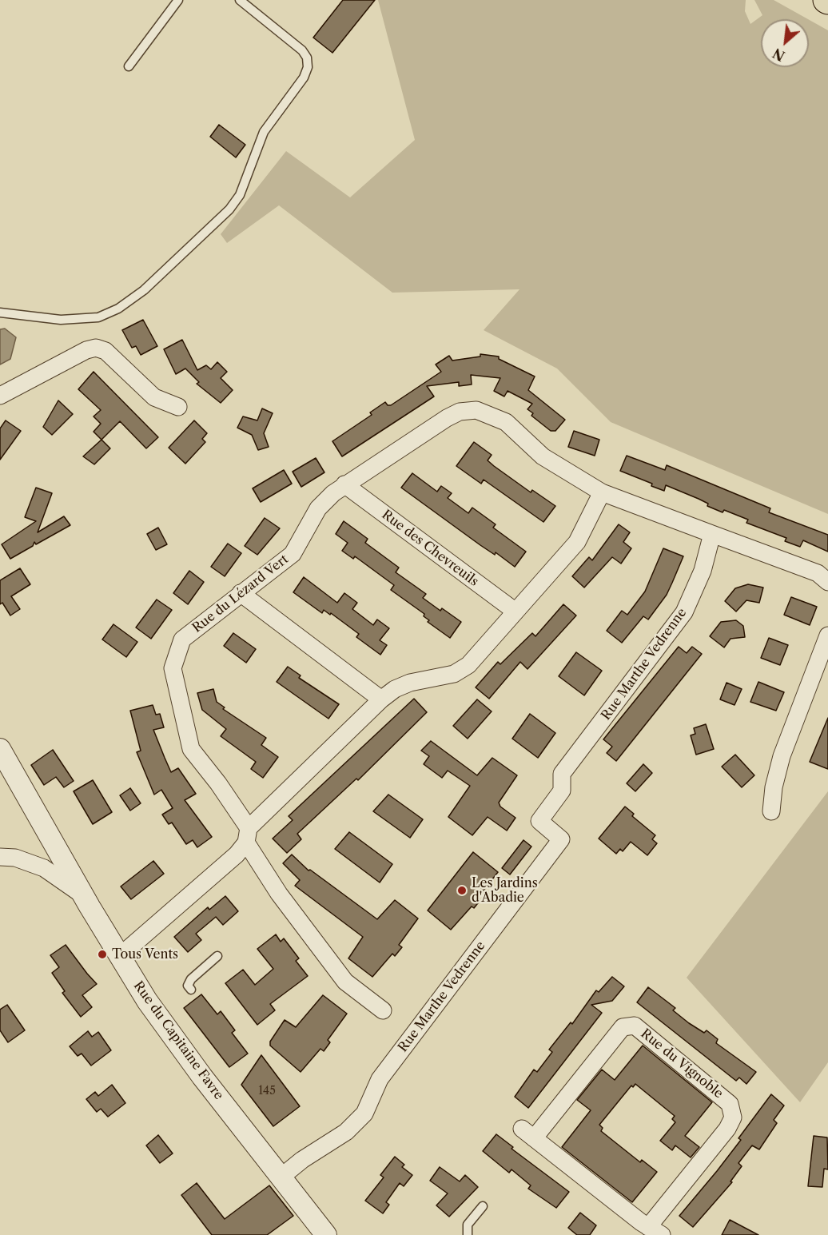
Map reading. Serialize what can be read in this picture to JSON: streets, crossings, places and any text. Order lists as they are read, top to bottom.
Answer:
{
  "streets": {
    "street": [
      "Rue des Chevreuils",
      "Rue du Lézard Vert",
      "Rue Marthe Vedrenne",
      "Rue du Capitaine Favre",
      "Rue du Vignoble"
    ]
  },
  "crossings": [
    ["Rue des Chevreuils", "Rue du Lézard Vert"],
    ["Rue Marthe Vedrenne", "Rue du Capitaine Favre"]
  ],
  "places": ["Les Jardins d'Abadie", "Tous Vents"],
  "house_numbers": ["145"],
  "north": "bottom left"
}
